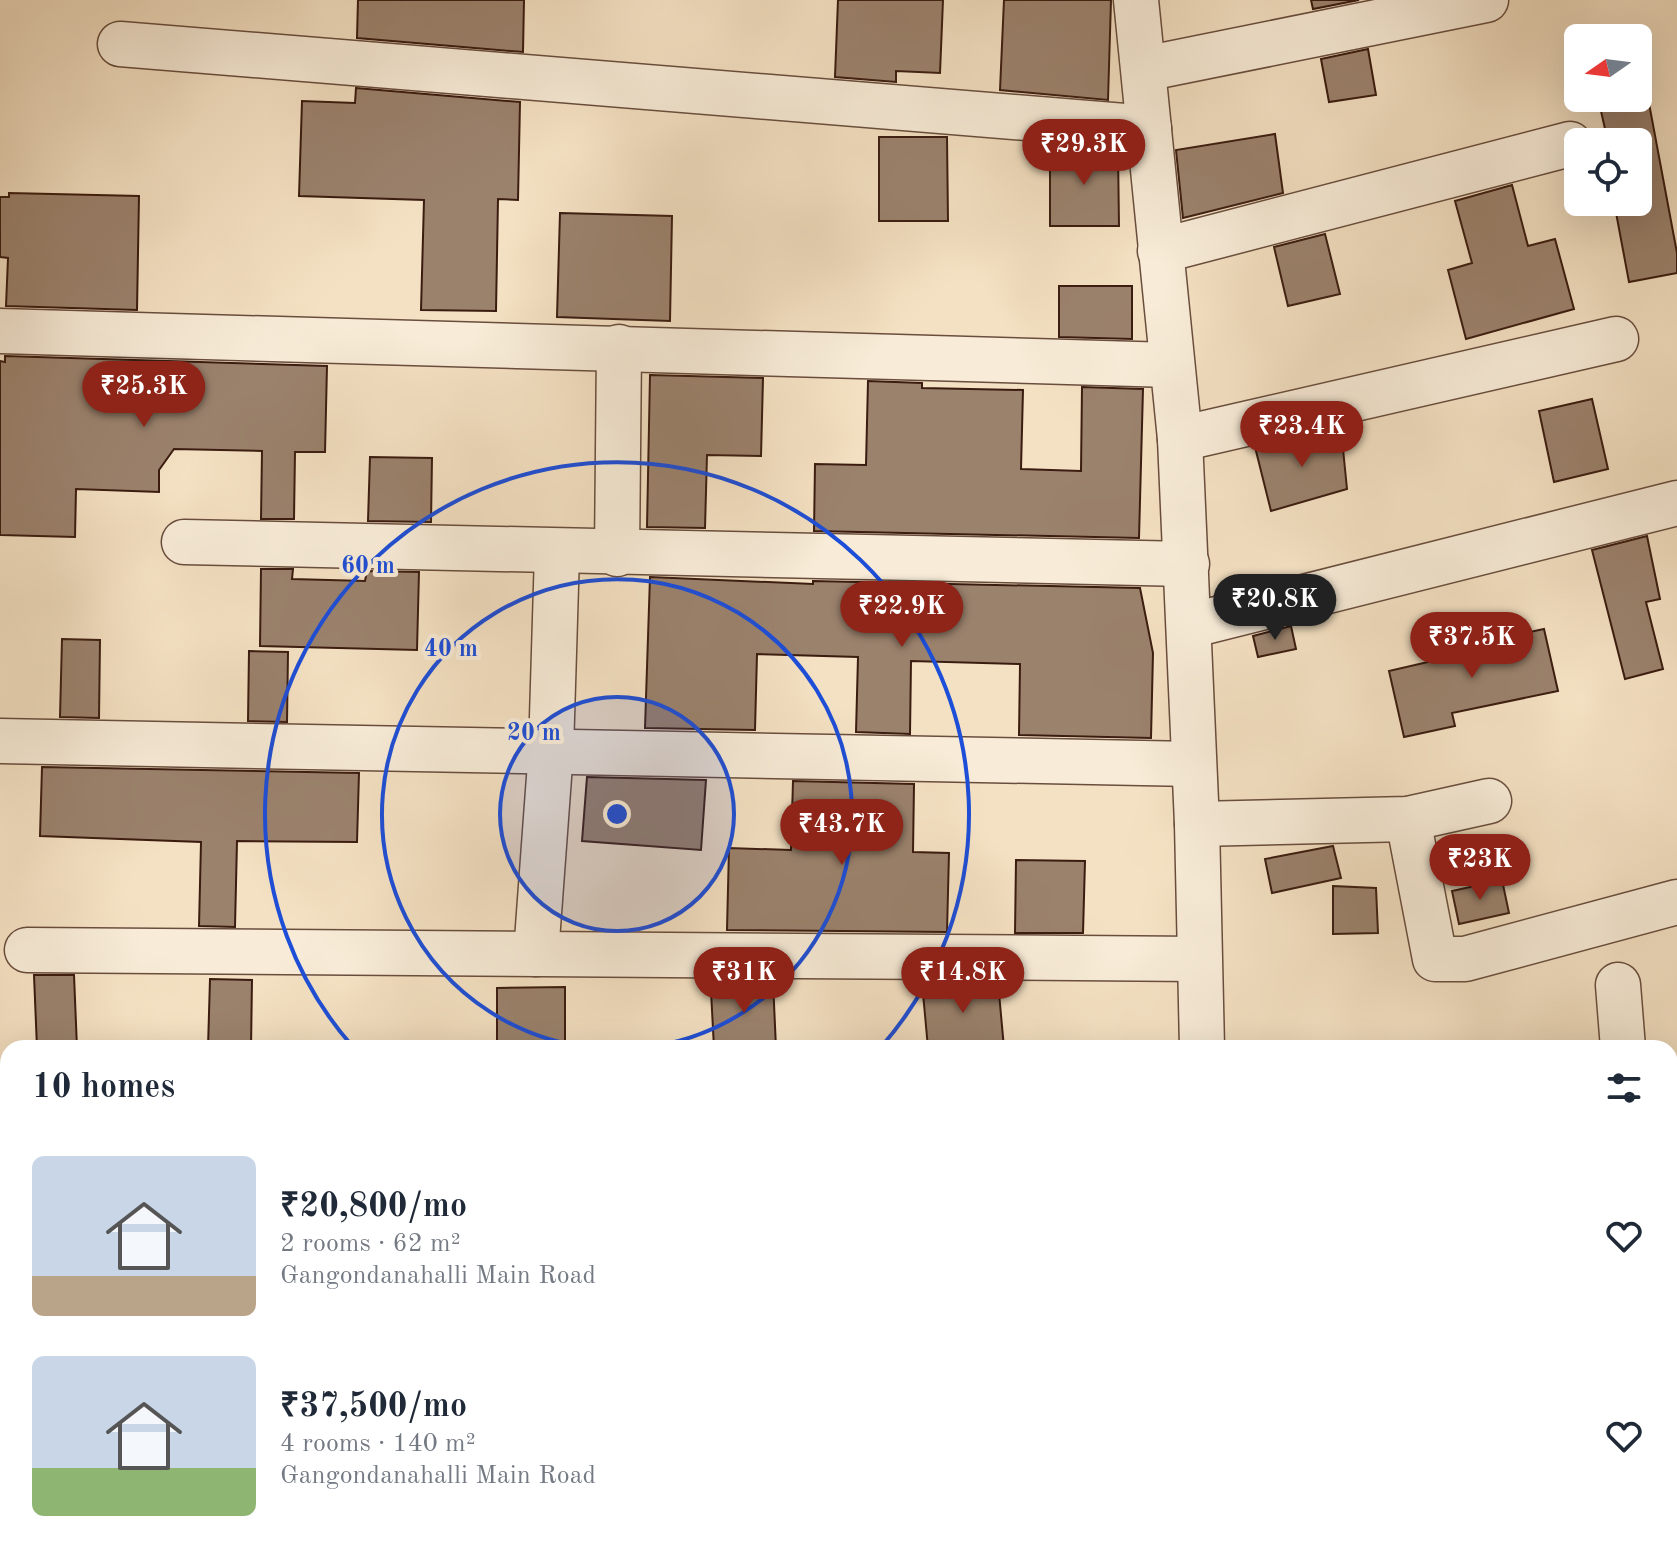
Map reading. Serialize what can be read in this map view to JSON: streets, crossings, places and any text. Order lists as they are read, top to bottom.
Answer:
{
  "north": "left",
  "page": {
    "price": [
      "₹29.3K",
      "₹25.3K",
      "₹23.4K",
      "₹20.8K",
      "₹22.9K",
      "₹37.5K",
      "₹43.7K",
      "₹23K",
      "₹31K",
      "₹14.8K"
    ],
    "heading": "10 homes",
    "list": [
      {
        "name": "₹20,800/mo",
        "note": "2 rooms · 62 m² · Gangondanahalli Main Road"
      },
      {
        "name": "₹37,500/mo",
        "note": "4 rooms · 140 m² · Gangondanahalli Main Road"
      }
    ]
  },
  "rings": ["60 m", "40 m", "20 m"]
}
